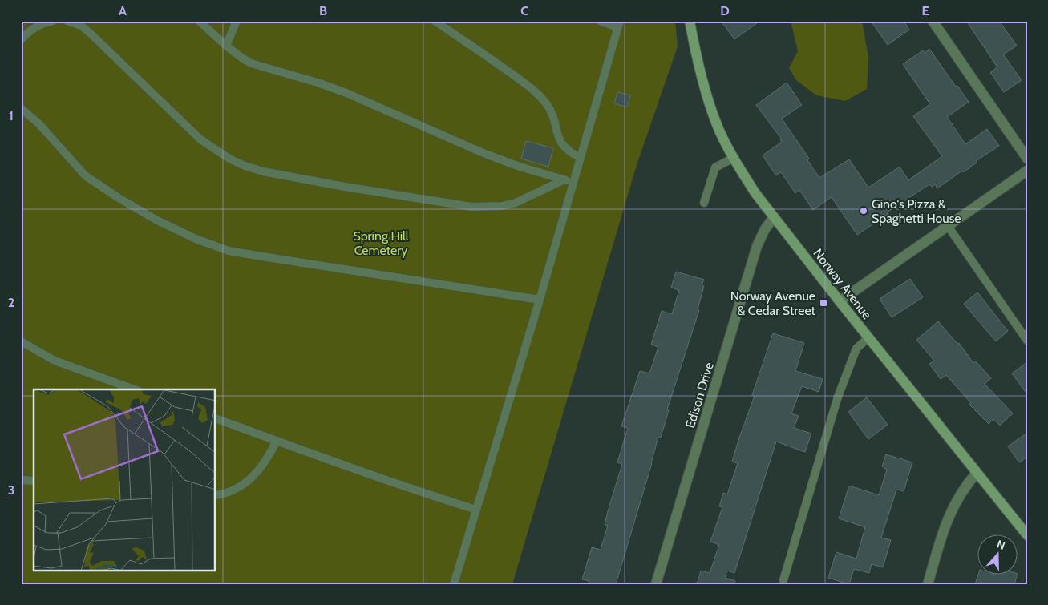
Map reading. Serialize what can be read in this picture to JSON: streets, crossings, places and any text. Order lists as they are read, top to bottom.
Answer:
{
  "streets": {
    "main road": ["Norway Avenue"],
    "street": ["Edison Drive"]
  },
  "crossings": [
    ["Norway Avenue", "Edison Drive"]
  ],
  "parks": ["Spring Hill Cemetery"],
  "places": {
    "other": ["Gino's Pizza & Spaghetti House"],
    "transit": ["Norway Avenue & Cedar Street"]
  },
  "north": "top",
  "grid": {
    "columns": [
      "A",
      "B",
      "C",
      "D",
      "E"
    ],
    "rows": ["1", "2", "3"]
  }
}
